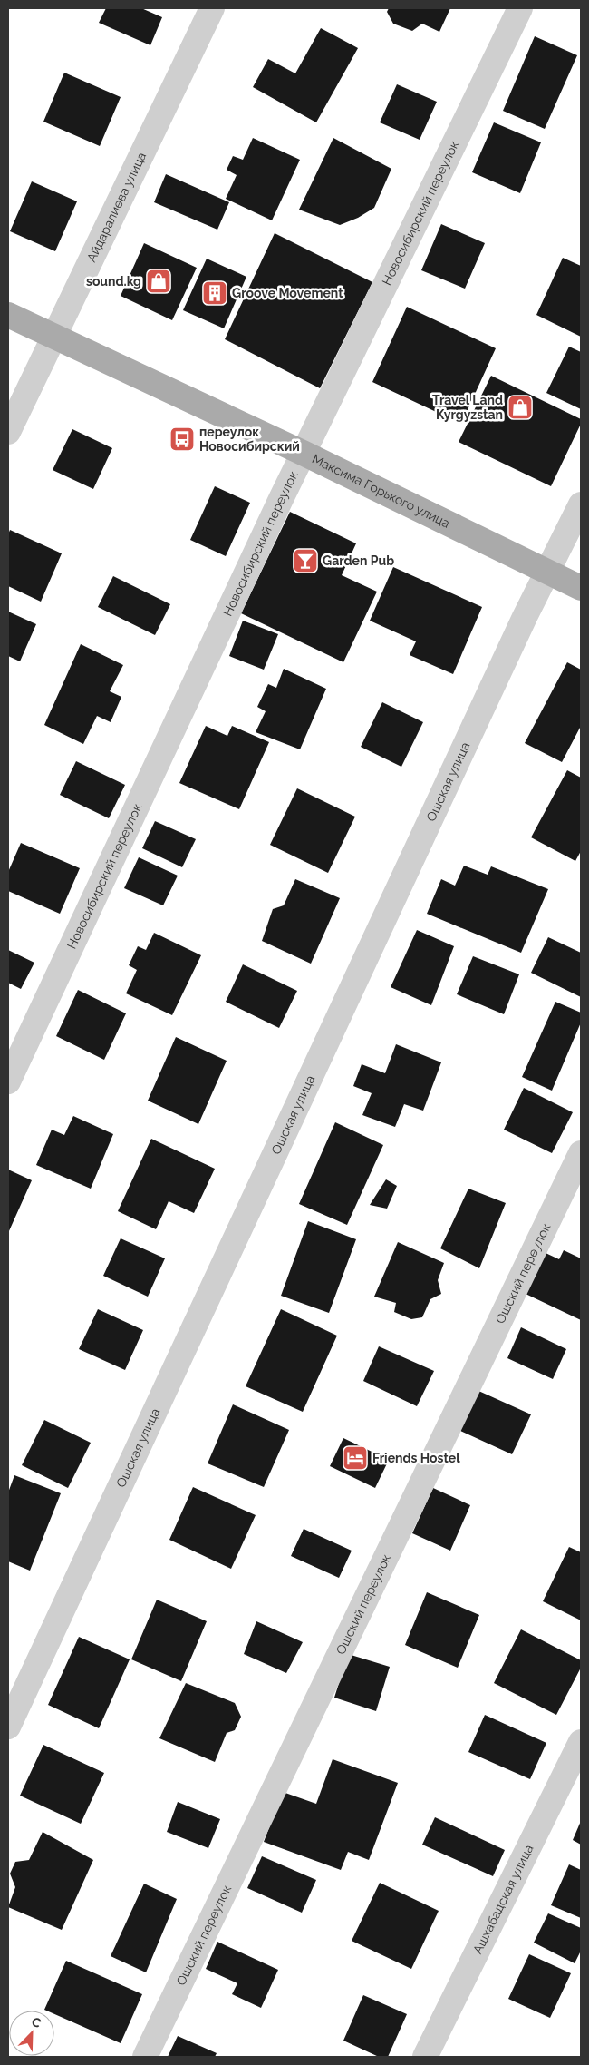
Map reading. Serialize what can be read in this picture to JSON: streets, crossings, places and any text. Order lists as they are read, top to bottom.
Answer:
{
  "streets": {
    "main road": ["Максима Горького улица"],
    "street": [
      "Айдаралиева улица",
      "Новосибирский переулок",
      "Ошская улица",
      "Ошский переулок",
      "Ашхабадская улица"
    ]
  },
  "crossings": [
    ["Айдаралиева улица", "Максима Горького улица"],
    ["Новосибирский переулок", "Максима Горького улица"],
    ["Максима Горького улица", "Ошская улица"]
  ],
  "places": {
    "shop": ["sound.kg", "Travel Land Kyrgyzstan"],
    "building": ["Groove Movement"],
    "bus stop": ["переулок Новосибирский"],
    "bar": ["Garden Pub"],
    "hotel": ["Friends Hostel"]
  },
  "north": "top right"
}
